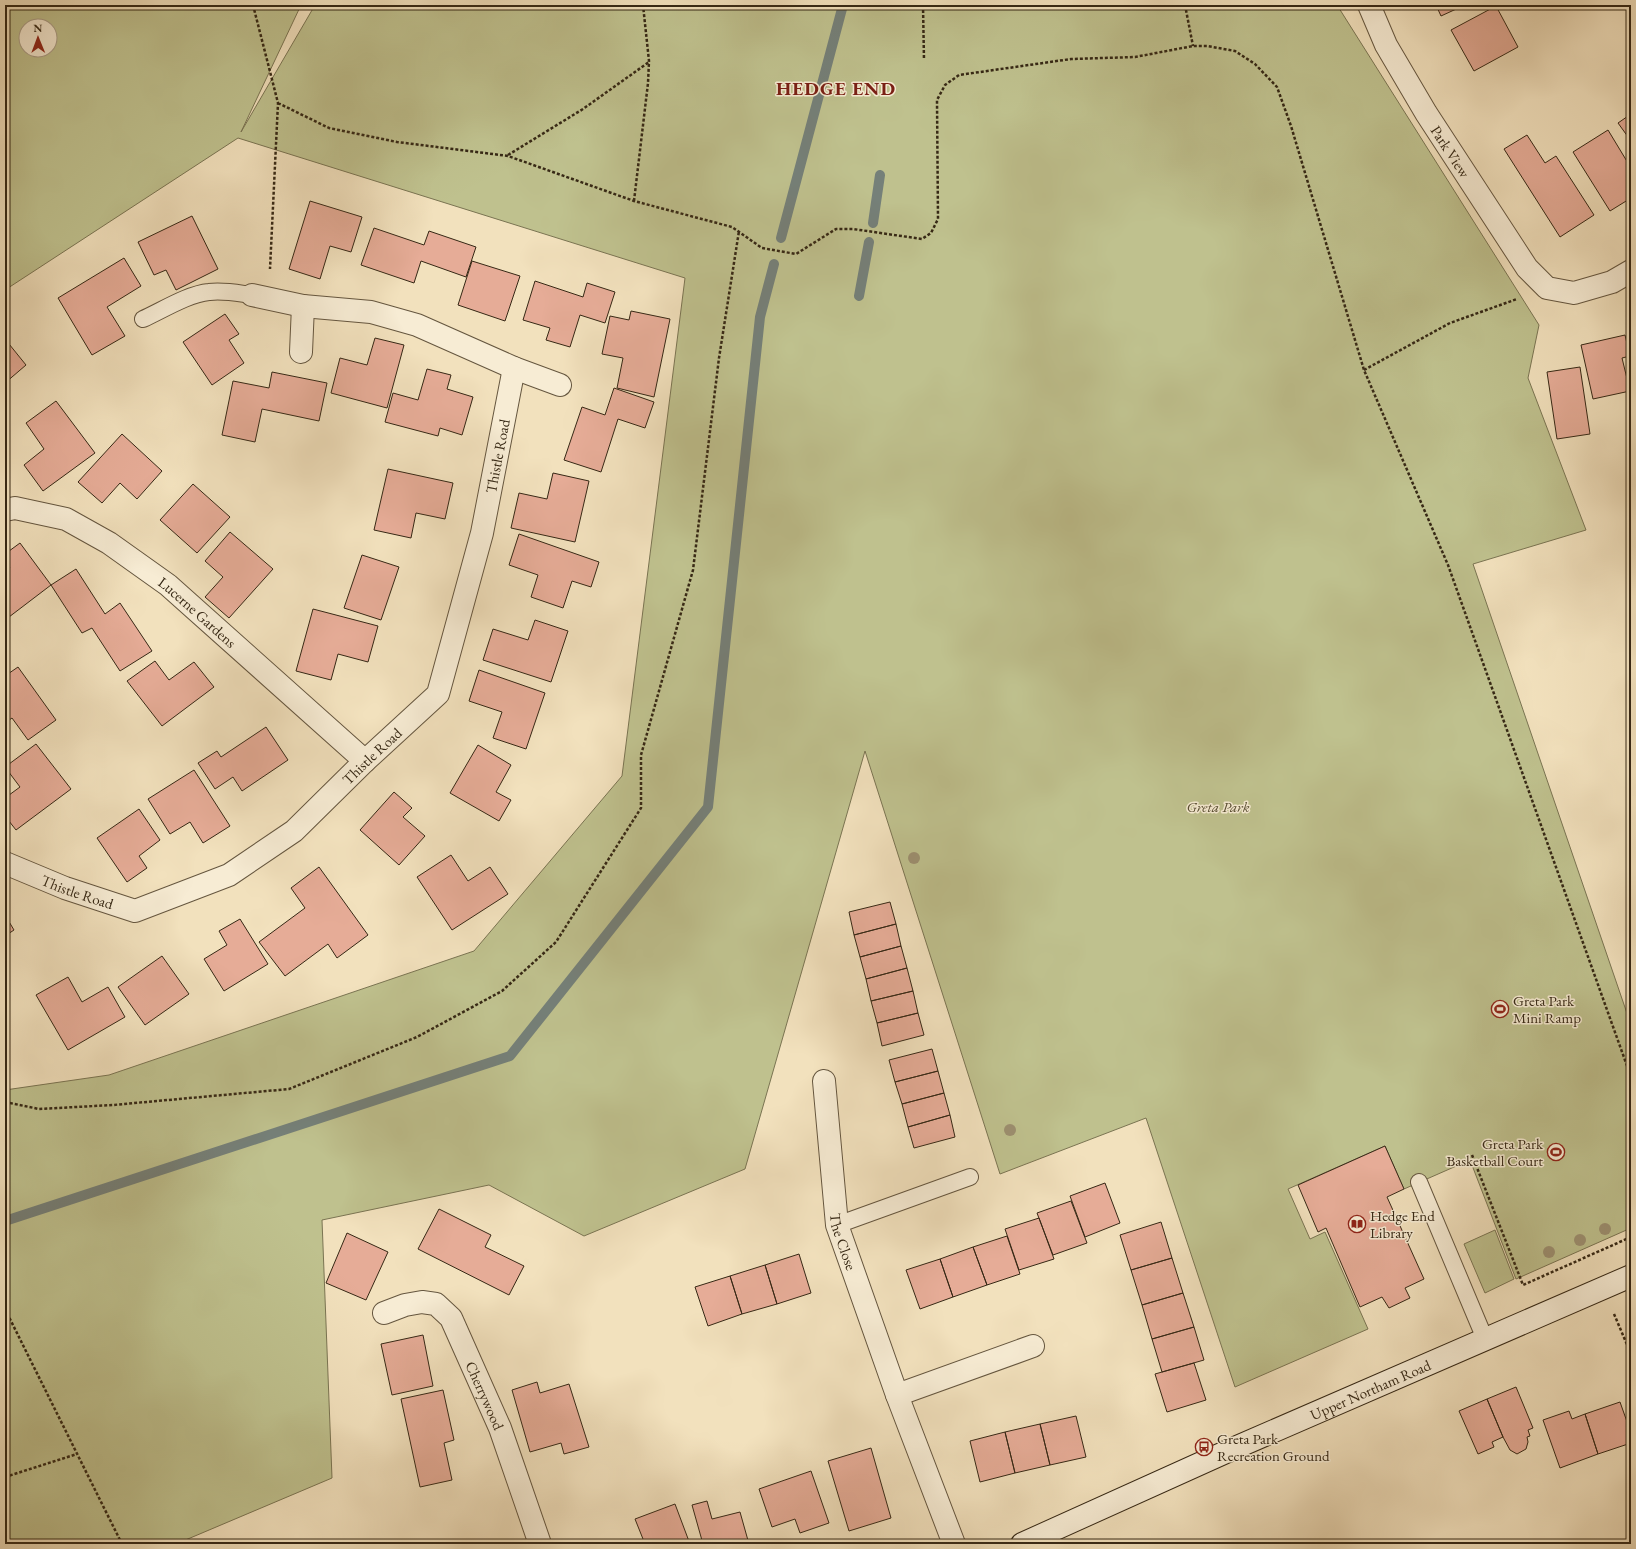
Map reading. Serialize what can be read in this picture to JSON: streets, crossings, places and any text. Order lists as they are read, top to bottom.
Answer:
{
  "streets": {
    "street": [
      "Park View",
      "Thistle Road",
      "Lucerne Gardens",
      "The Close",
      "Upper Northam Road",
      "Cherrywood"
    ]
  },
  "crossings": [
    ["Thistle Road", "Lucerne Gardens"]
  ],
  "districts": ["HEDGE END"],
  "parks": ["Greta Park"],
  "places": {
    "sports": ["Greta Park Mini Ramp", "Greta Park Basketball Court"],
    "library": ["Hedge End Library"],
    "bus stop": ["Greta Park Recreation Ground"]
  },
  "north": "top"
}
